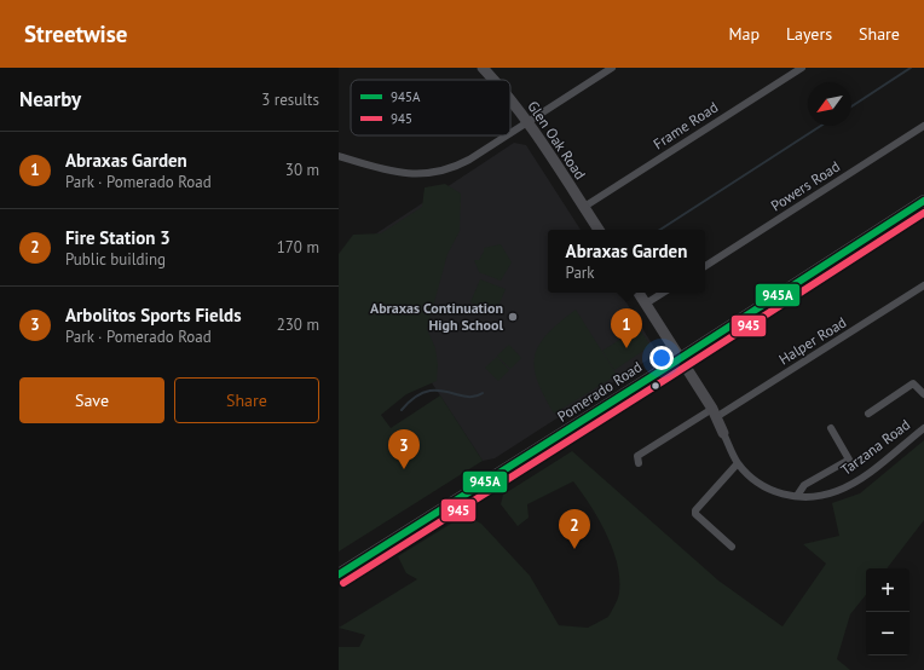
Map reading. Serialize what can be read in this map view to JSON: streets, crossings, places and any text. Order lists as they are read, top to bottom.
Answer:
{
  "streets": {
    "main road": ["Pomerado Road"],
    "street": [
      "Frame Road",
      "Glen Oak Road",
      "Powers Road",
      "Halper Road",
      "Tarzana Road"
    ]
  },
  "crossings": [
    ["Frame Road", "Glen Oak Road"]
  ],
  "places": ["Abraxas Continuation High School"],
  "lines": ["transit line 945A", "transit line 945"],
  "legend": ["945A", "945"],
  "north": "bottom left",
  "page": {
    "header": "Streetwise",
    "nav": ["Map", "Layers", "Share"],
    "heading": ["Nearby", "3 results"],
    "list": [
      {
        "mark": "1",
        "name": "Abraxas Garden",
        "note": "Park · Pomerado Road",
        "value": "30 m"
      },
      {
        "mark": "2",
        "name": "Fire Station 3",
        "note": "Public building",
        "value": "170 m"
      },
      {
        "mark": "3",
        "name": "Arbolitos Sports Fields",
        "note": "Park · Pomerado Road",
        "value": "230 m"
      }
    ],
    "popup": ["Abraxas Garden", "Park"],
    "pins": ["1", "3", "2"],
    "buttons": ["Save", "Share"],
    "map_buttons": ["+", "−"]
  }
}
